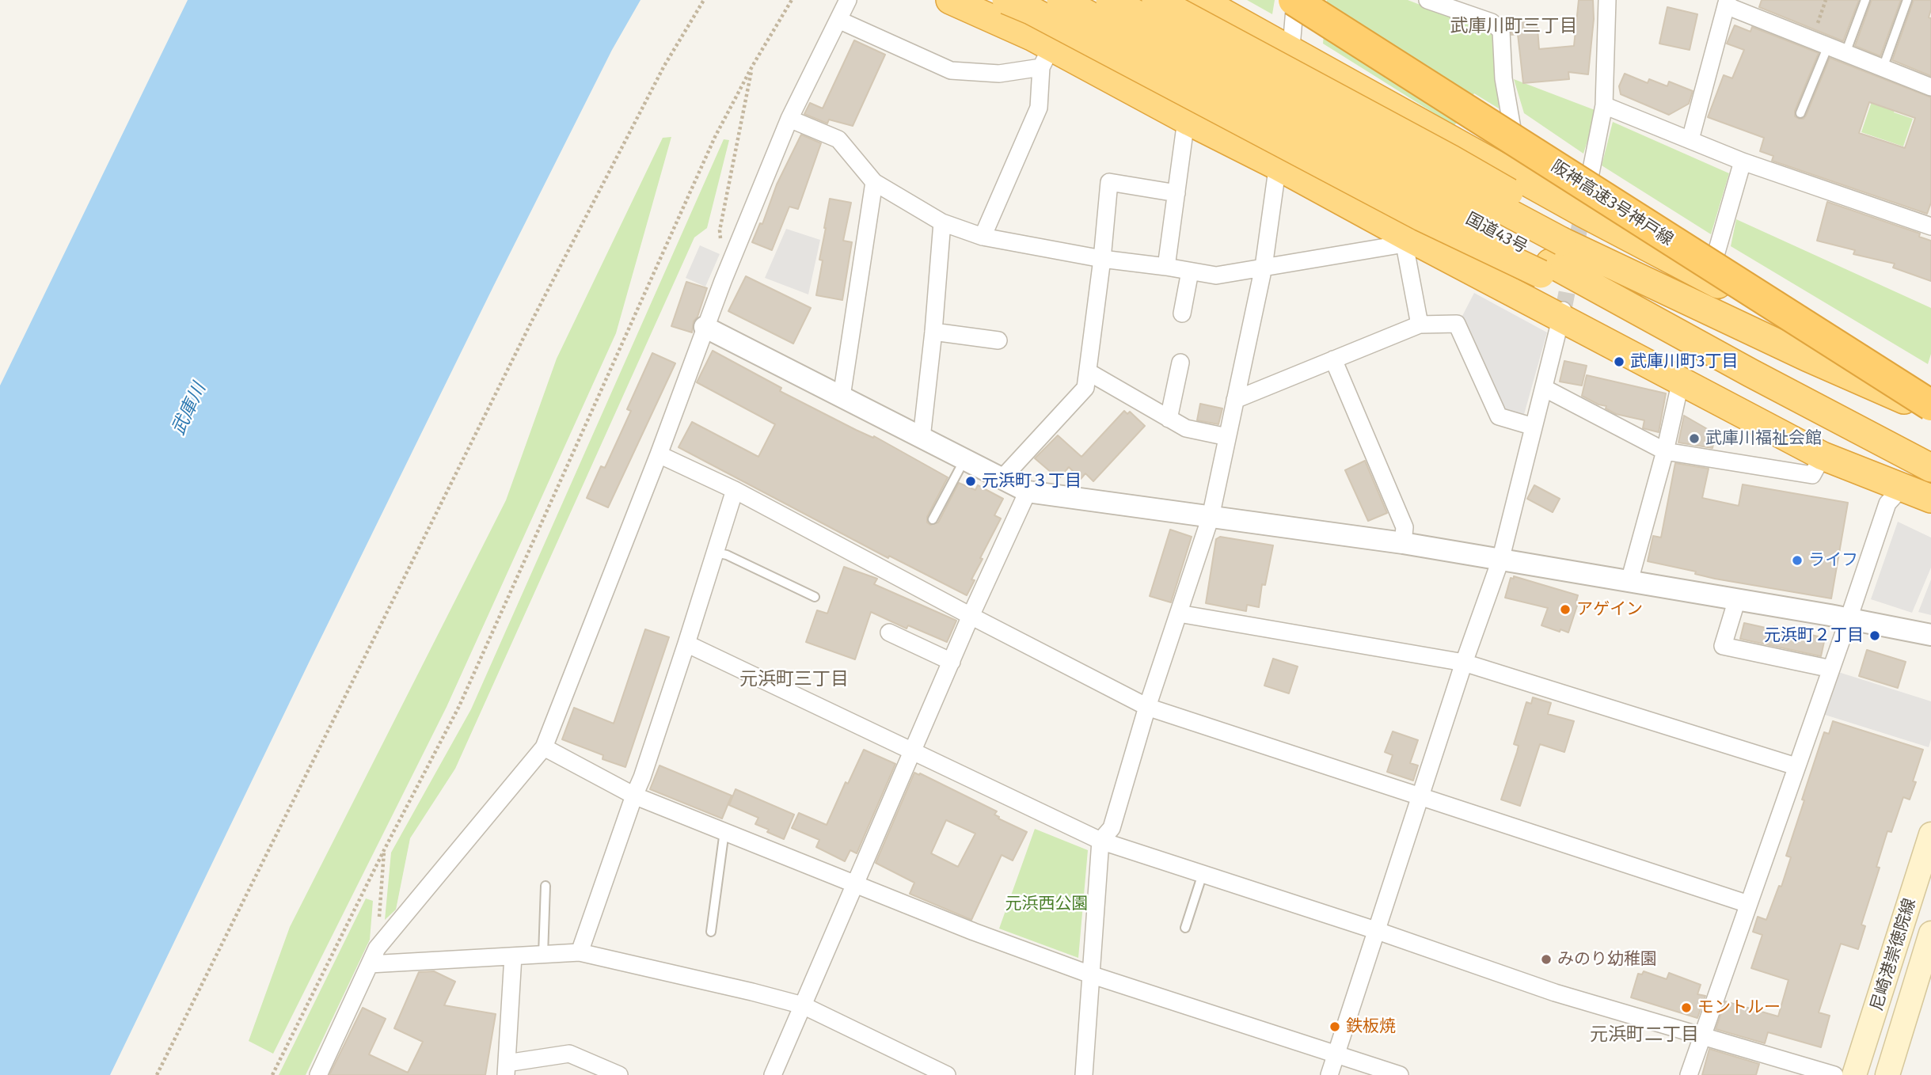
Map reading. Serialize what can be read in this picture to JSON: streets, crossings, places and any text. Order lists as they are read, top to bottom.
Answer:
{
  "streets": {
    "highway": ["阪神高速3号神戸線", "国道43号"],
    "main road": ["尼崎港崇徳院線"]
  },
  "crossings": [
    ["阪神高速3号神戸線", "国道43号"]
  ],
  "districts": ["武庫川町三丁目", "元浜町三丁目", "元浜町二丁目"],
  "water": ["武庫川"],
  "parks": ["元浜西公園"],
  "places": [
    "武庫川町3丁目",
    "武庫川福祉会館",
    "元浜町３丁目",
    "ライフ",
    "アゲイン",
    "元浜町２丁目",
    "みのり幼稚園",
    "モントルー",
    "鉄板焼"
  ]
}
